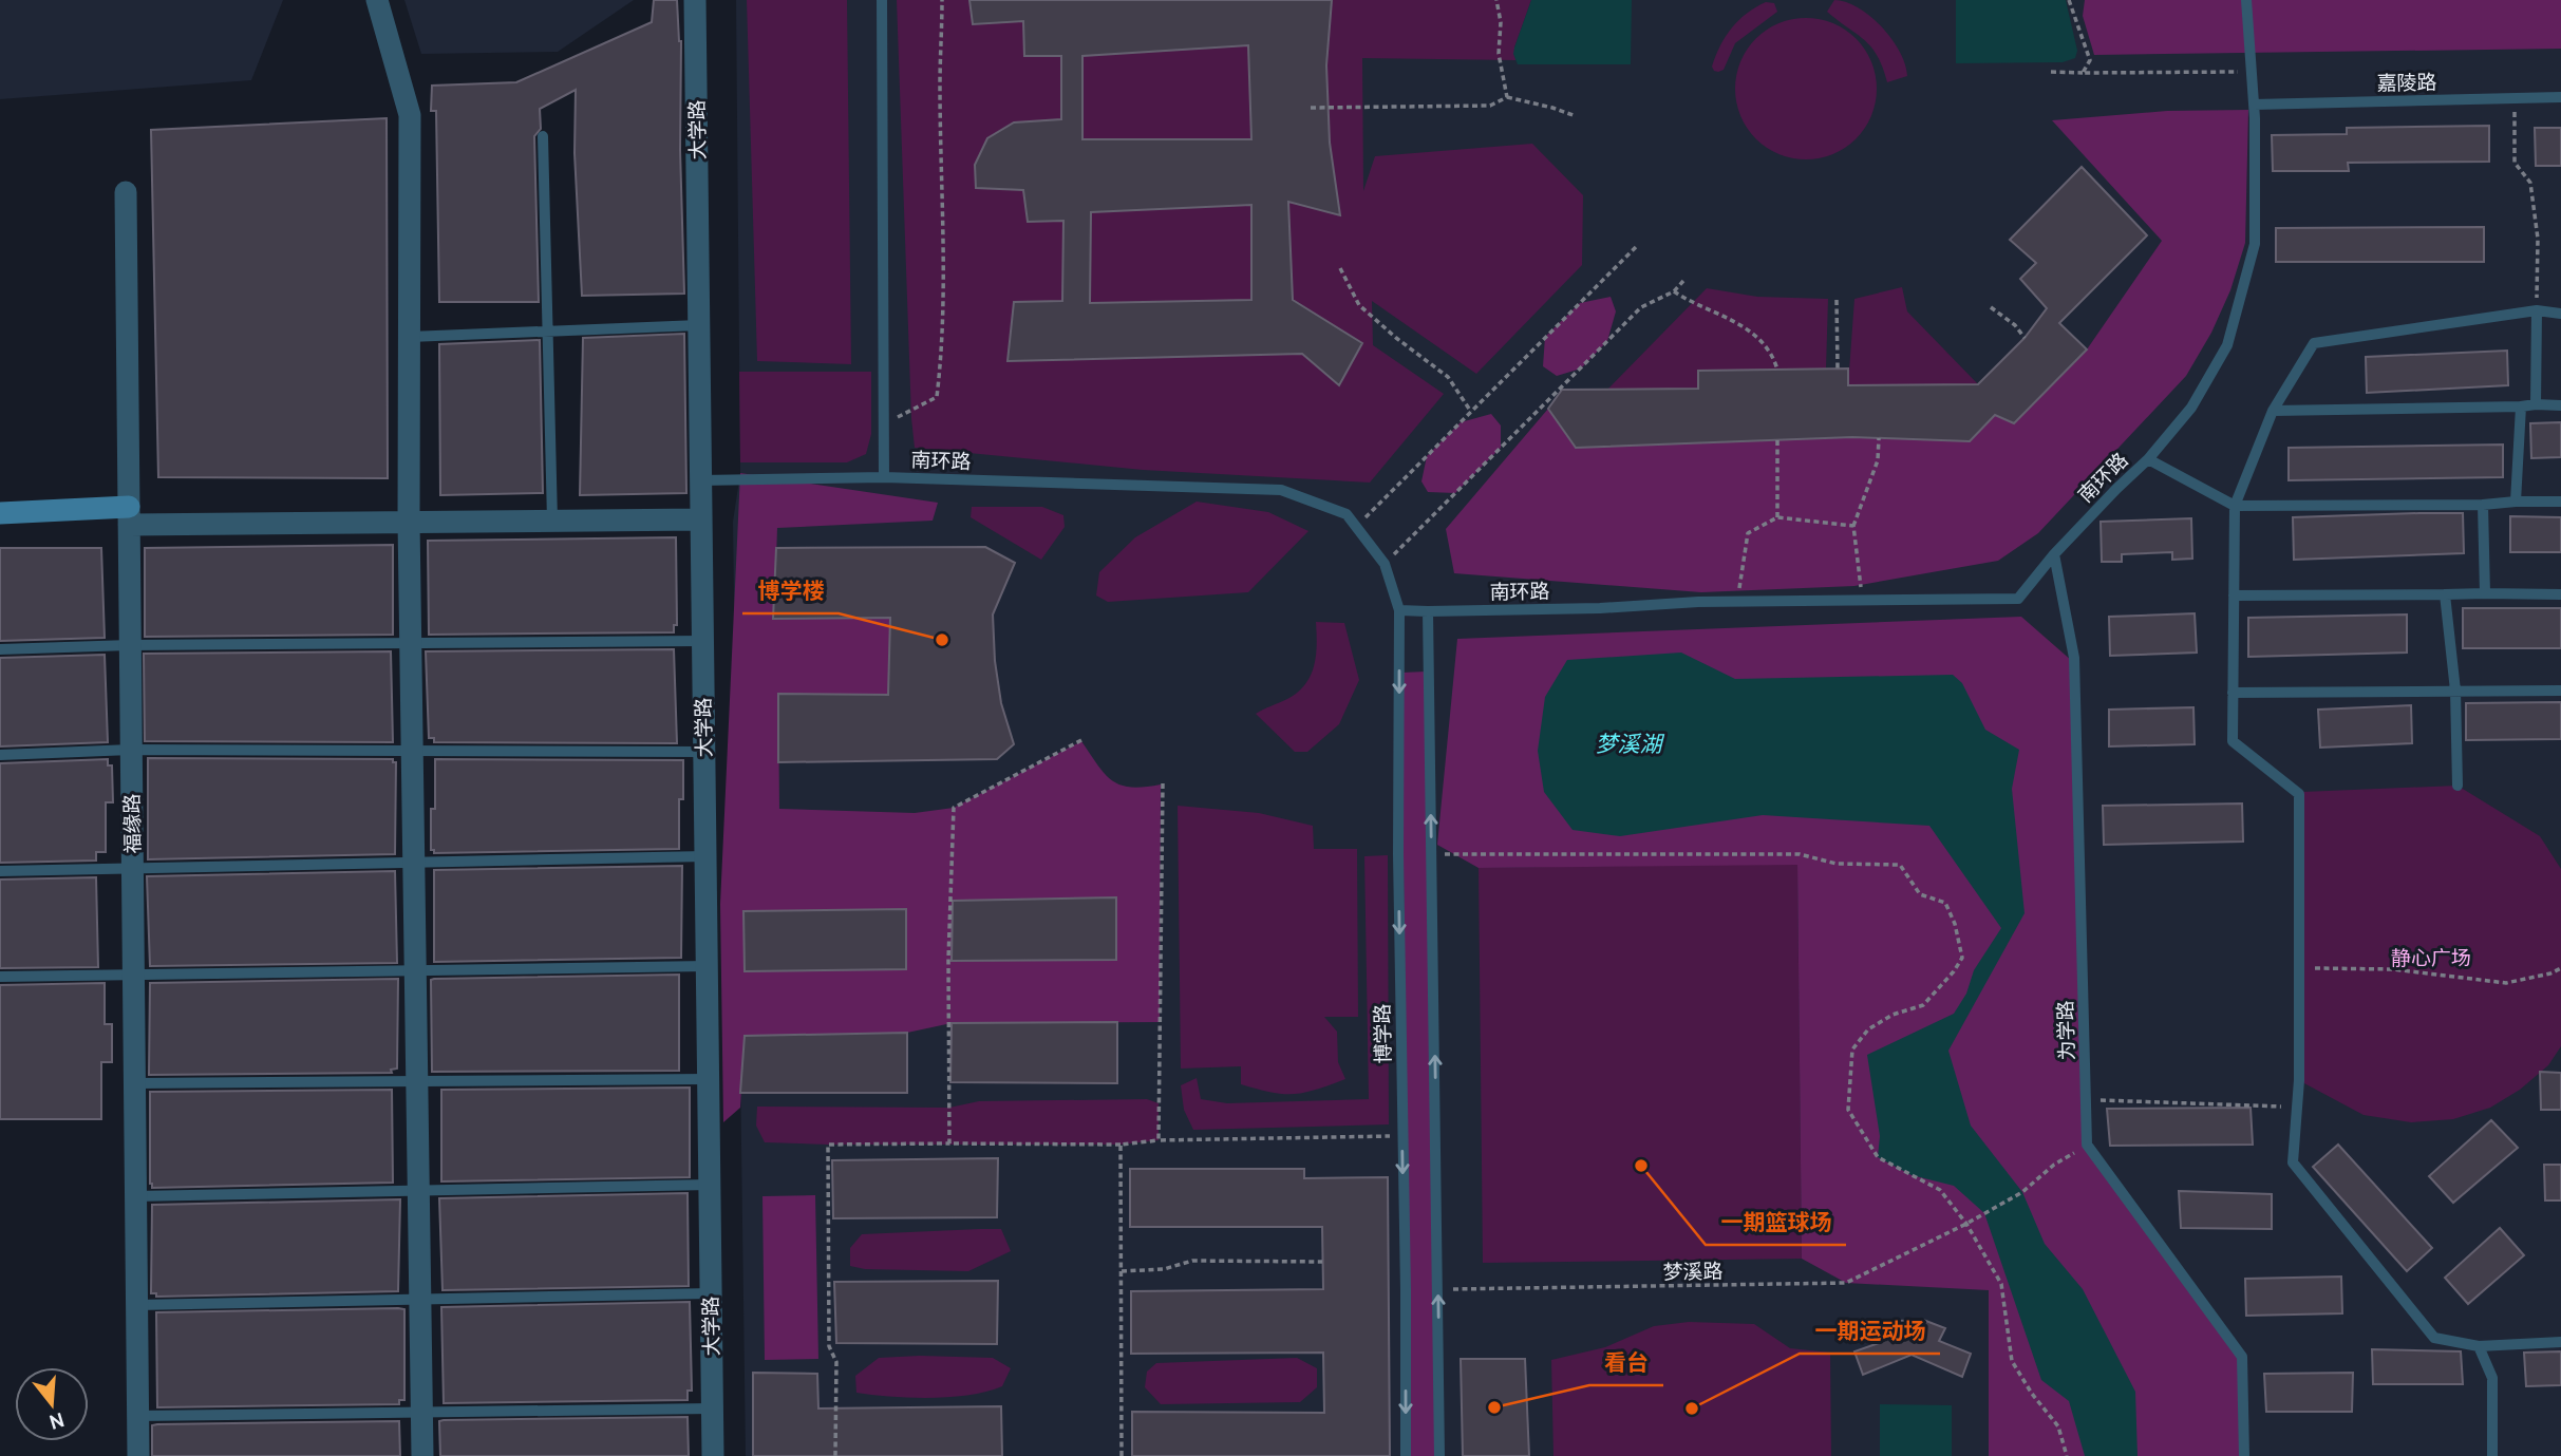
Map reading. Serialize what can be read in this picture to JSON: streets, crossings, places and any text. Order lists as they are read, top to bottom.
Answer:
{
  "streets": {
    "street": ["大学路", "福缘路"],
    "lane": [
      "嘉陵路",
      "南环路",
      "为学路",
      "博学路"
    ],
    "path": ["梦溪路"]
  },
  "crossings": [
    ["嘉陵路", "南环路"],
    ["南环路", "为学路"],
    ["南环路", "博学路"],
    ["为学路", "梦溪路"]
  ],
  "water": ["梦溪湖"],
  "parks": ["静心广场"],
  "places": [
    "博学楼",
    "一期篮球场",
    "看台",
    "一期运动场"
  ],
  "north": "bottom"
}
